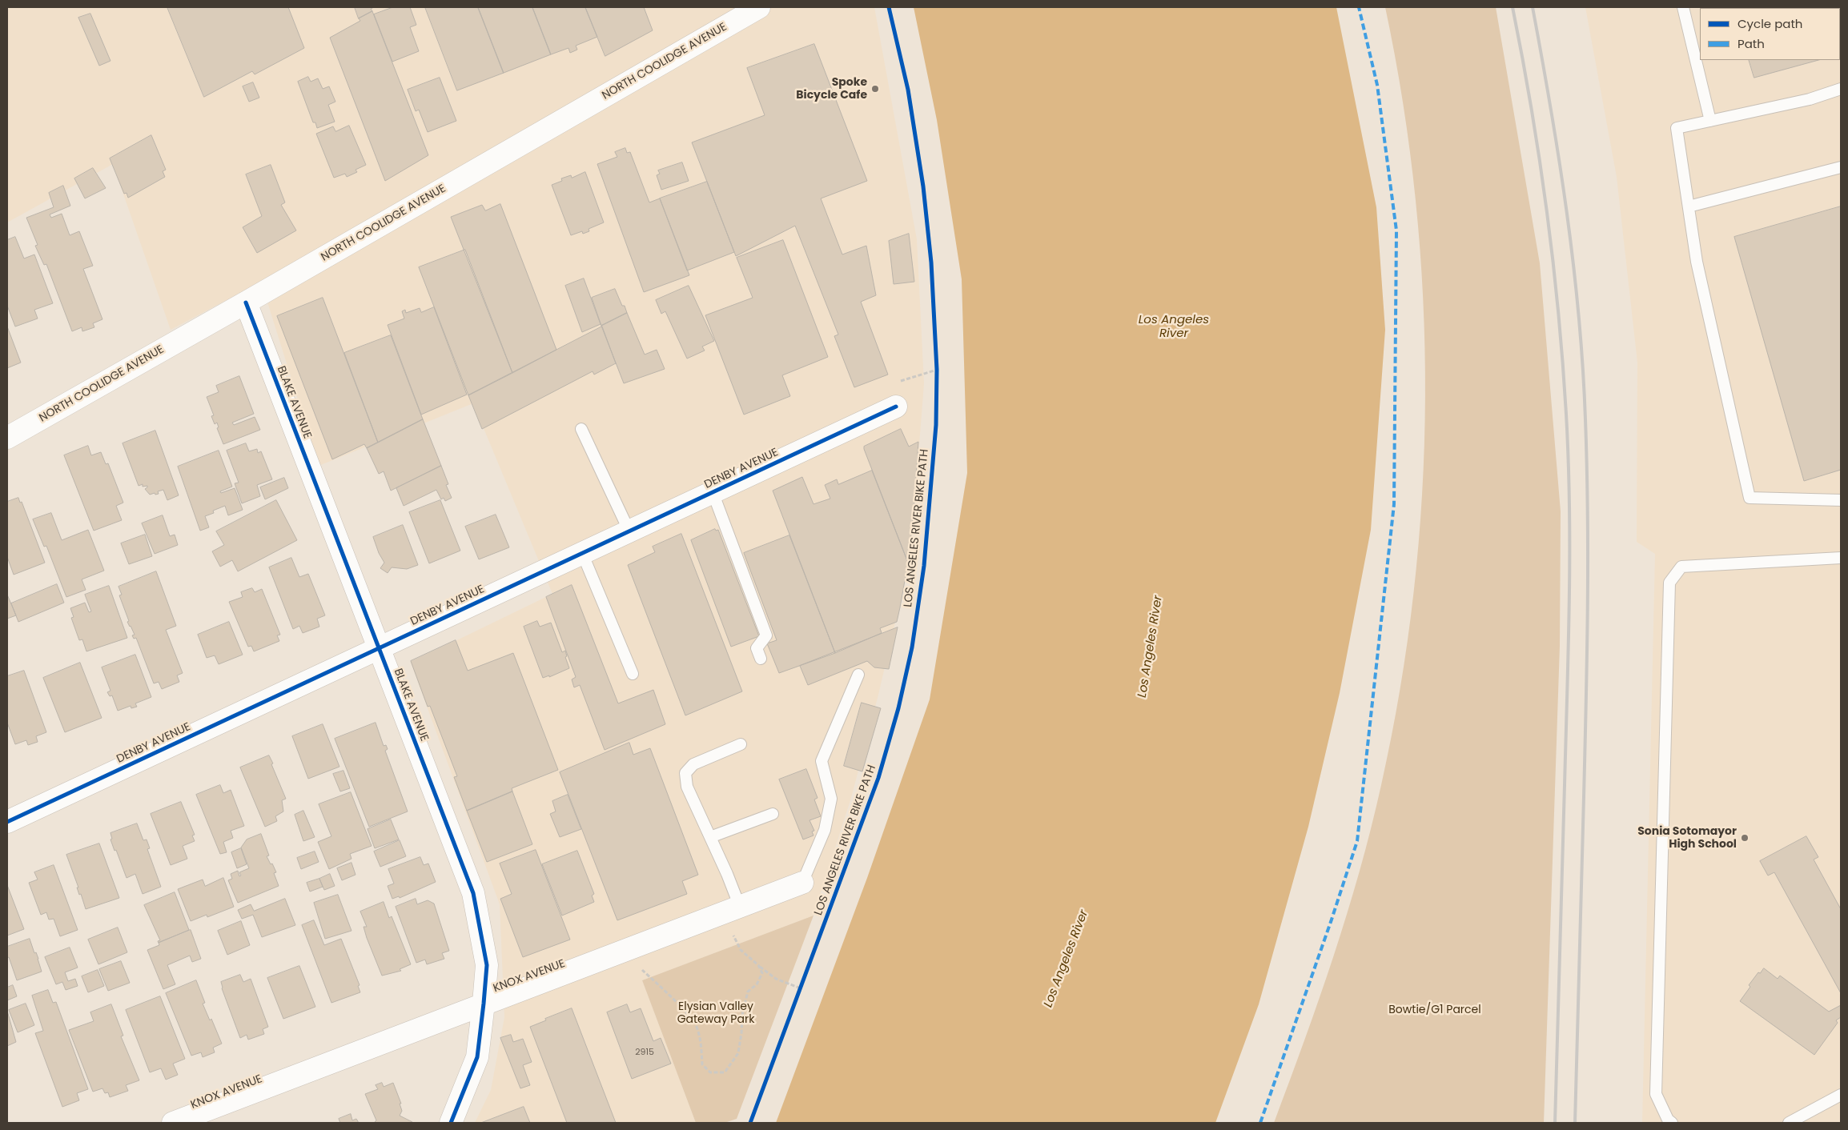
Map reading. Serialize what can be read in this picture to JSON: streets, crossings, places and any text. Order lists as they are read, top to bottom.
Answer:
{
  "streets": {
    "street": [
      "NORTH COOLIDGE AVENUE",
      "BLAKE AVENUE",
      "DENBY AVENUE",
      "KNOX AVENUE"
    ],
    "cycle path": ["LOS ANGELES RIVER BIKE PATH"]
  },
  "crossings": [
    ["NORTH COOLIDGE AVENUE", "BLAKE AVENUE"],
    ["BLAKE AVENUE", "DENBY AVENUE"],
    ["BLAKE AVENUE", "KNOX AVENUE"]
  ],
  "water": ["Los Angeles River"],
  "parks": ["Elysian Valley Gateway Park", "Bowtie/G1 Parcel"],
  "places": ["Spoke Bicycle Cafe", "Sonia Sotomayor High School"],
  "house_numbers": ["2915"],
  "legend": ["Cycle path", "Path"]
}
